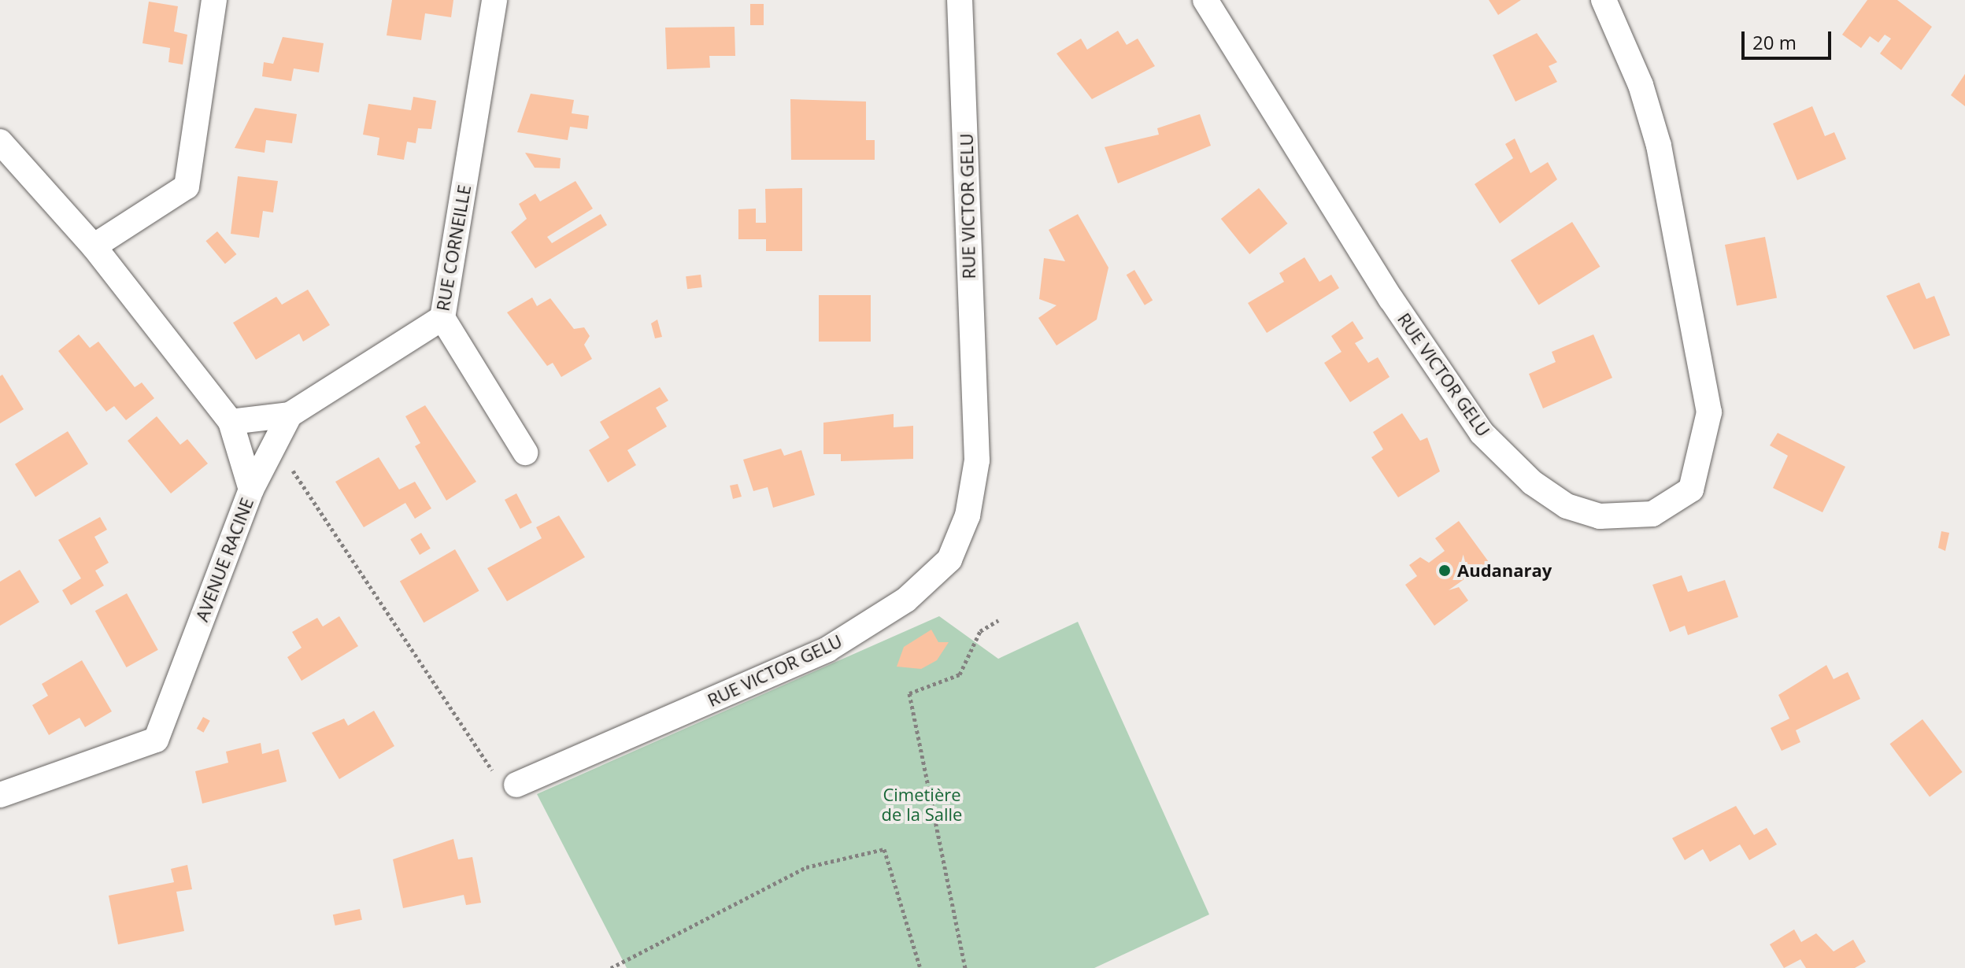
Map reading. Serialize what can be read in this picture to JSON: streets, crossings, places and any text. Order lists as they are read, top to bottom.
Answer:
{
  "streets": {
    "street": ["RUE VICTOR GELU", "RUE CORNEILLE", "AVENUE RACINE"]
  },
  "crossings": [
    ["RUE CORNEILLE", "AVENUE RACINE"]
  ],
  "parks": ["Cimetière de la Salle"],
  "places": ["Audanaray"],
  "scale_bar": "20 m"
}
